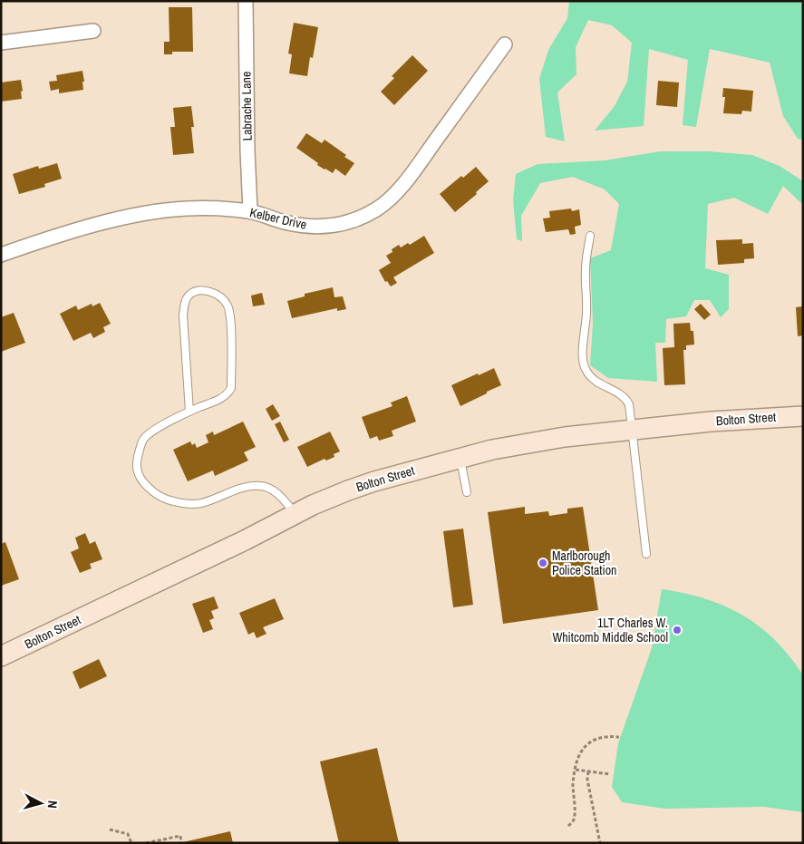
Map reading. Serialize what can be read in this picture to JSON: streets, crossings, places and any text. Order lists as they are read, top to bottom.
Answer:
{
  "streets": {
    "main road": ["Bolton Street"],
    "street": ["Labrache Lane", "Kelber Drive"]
  },
  "crossings": [
    ["Labrache Lane", "Kelber Drive"]
  ],
  "places": ["Marlborough Police Station", "1LT Charles W. Whitcomb Middle School"],
  "north": "right"
}
